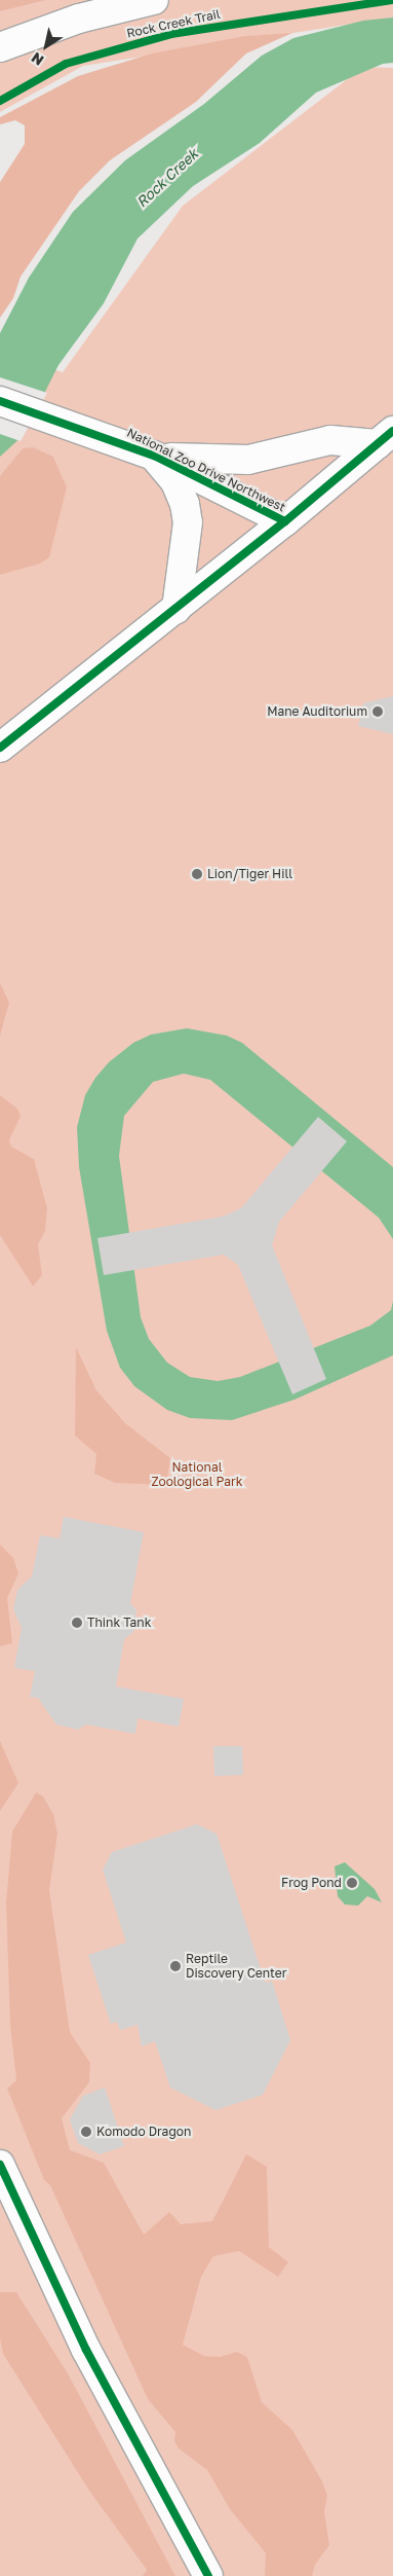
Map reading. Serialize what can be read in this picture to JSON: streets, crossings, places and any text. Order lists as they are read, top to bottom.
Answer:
{
  "streets": {
    "street": ["National Zoo Drive Northwest"],
    "cycle path": ["Rock Creek Trail"]
  },
  "water": ["Rock Creek"],
  "parks": ["National Zoological Park"],
  "places": [
    "Mane Auditorium",
    "Lion/Tiger Hill",
    "Think Tank",
    "Frog Pond",
    "Reptile Discovery Center",
    "Komodo Dragon"
  ],
  "north": "bottom left"
}
